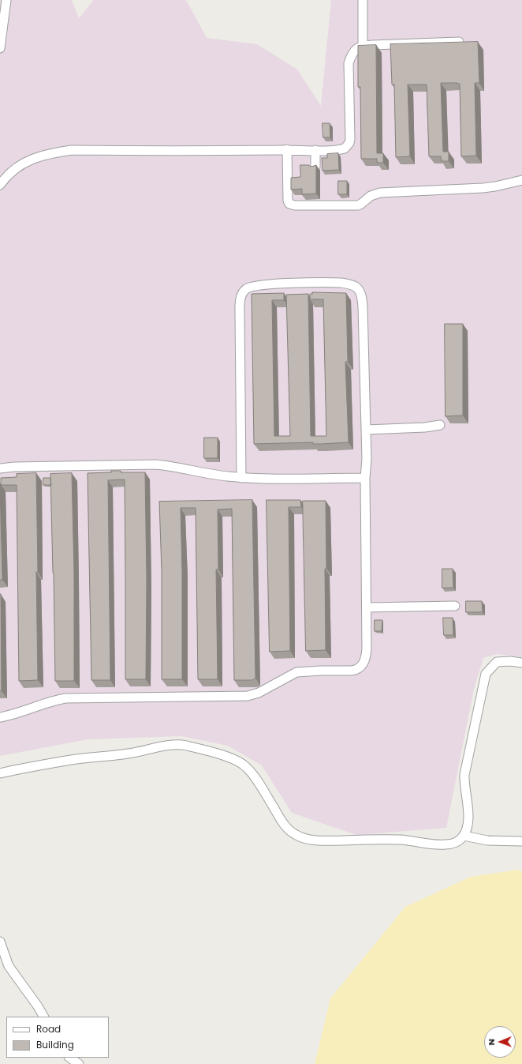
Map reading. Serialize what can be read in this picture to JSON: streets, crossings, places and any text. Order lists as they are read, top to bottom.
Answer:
{
  "legend": ["Road", "Building"],
  "north": "left"
}
